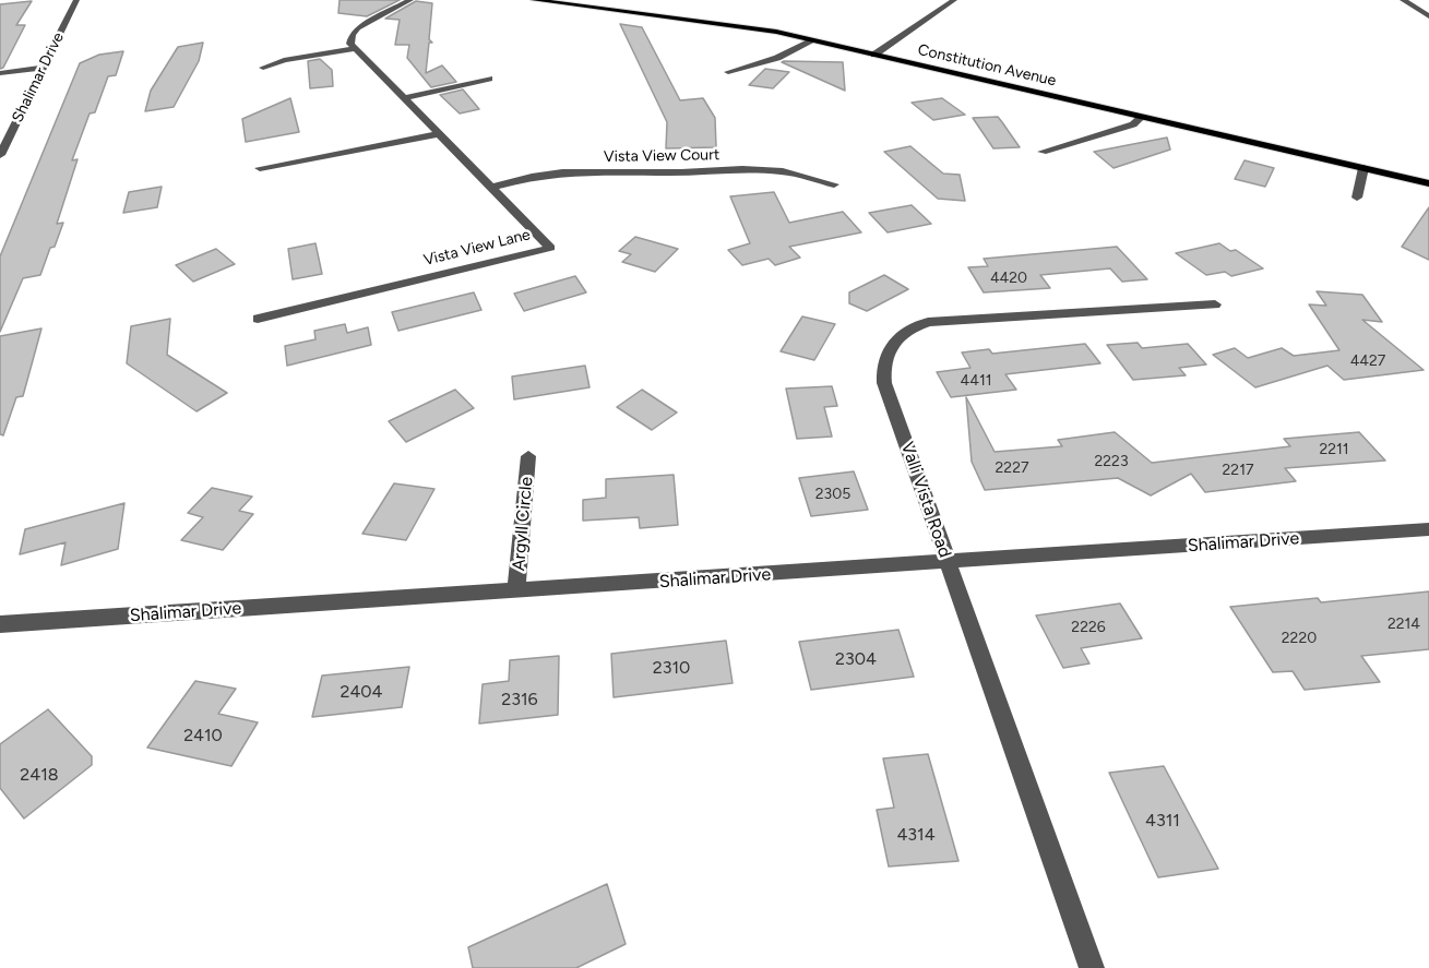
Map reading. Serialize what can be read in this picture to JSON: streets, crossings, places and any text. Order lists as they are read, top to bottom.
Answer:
{
  "streets": {
    "main road": ["Constitution Avenue"],
    "street": [
      "Shalimar Drive",
      "Vista View Court",
      "Vista View Lane",
      "Valli Vista Road",
      "Argyll Circle"
    ]
  },
  "crossings": [
    ["Shalimar Drive", "Valli Vista Road"],
    ["Shalimar Drive", "Argyll Circle"],
    ["Vista View Court", "Vista View Lane"]
  ],
  "house_numbers": [
    "4420",
    "4427",
    "4411",
    "2211",
    "2223",
    "2227",
    "2217",
    "2305",
    "2214",
    "2226",
    "2220",
    "2304",
    "2310",
    "2404",
    "2316",
    "2410",
    "2418",
    "4311",
    "4314"
  ]
}
